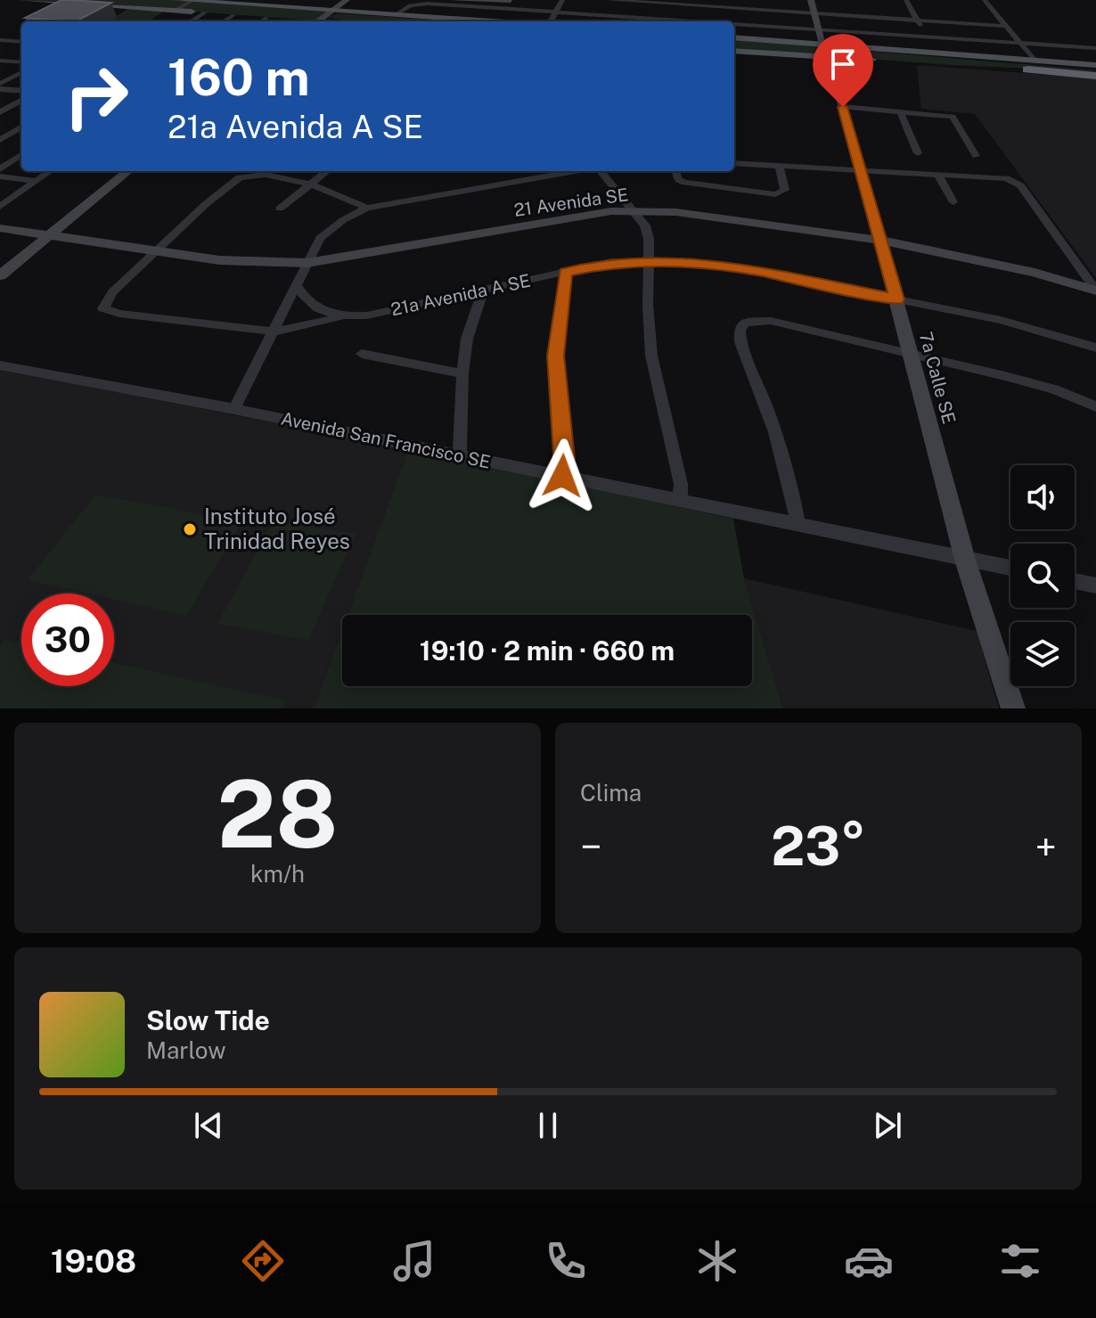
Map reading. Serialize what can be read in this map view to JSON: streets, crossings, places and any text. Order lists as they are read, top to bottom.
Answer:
{
  "streets": {
    "street": [
      "21 Avenida SE",
      "21a Avenida A SE",
      "7a Calle SE",
      "Avenida San Francisco SE"
    ]
  },
  "crossings": [
    ["21 Avenida SE", "21a Avenida A SE"],
    ["21 Avenida SE", "7a Calle SE"],
    ["21a Avenida A SE", "7a Calle SE"],
    ["7a Calle SE", "Avenida San Francisco SE"]
  ],
  "places": ["Instituto José Trinidad Reyes"],
  "page": {
    "turn": ["160 m", "21a Avenida A SE"],
    "limit": "30",
    "trip": "19:10 · 2 min · 660 m",
    "tile": [
      ["28", "km/h"],
      "Clima"
    ],
    "heat": ["−", "23°", "+"],
    "song": ["Slow Tide", "Marlow"],
    "tabs": "19:08"
  }
}
